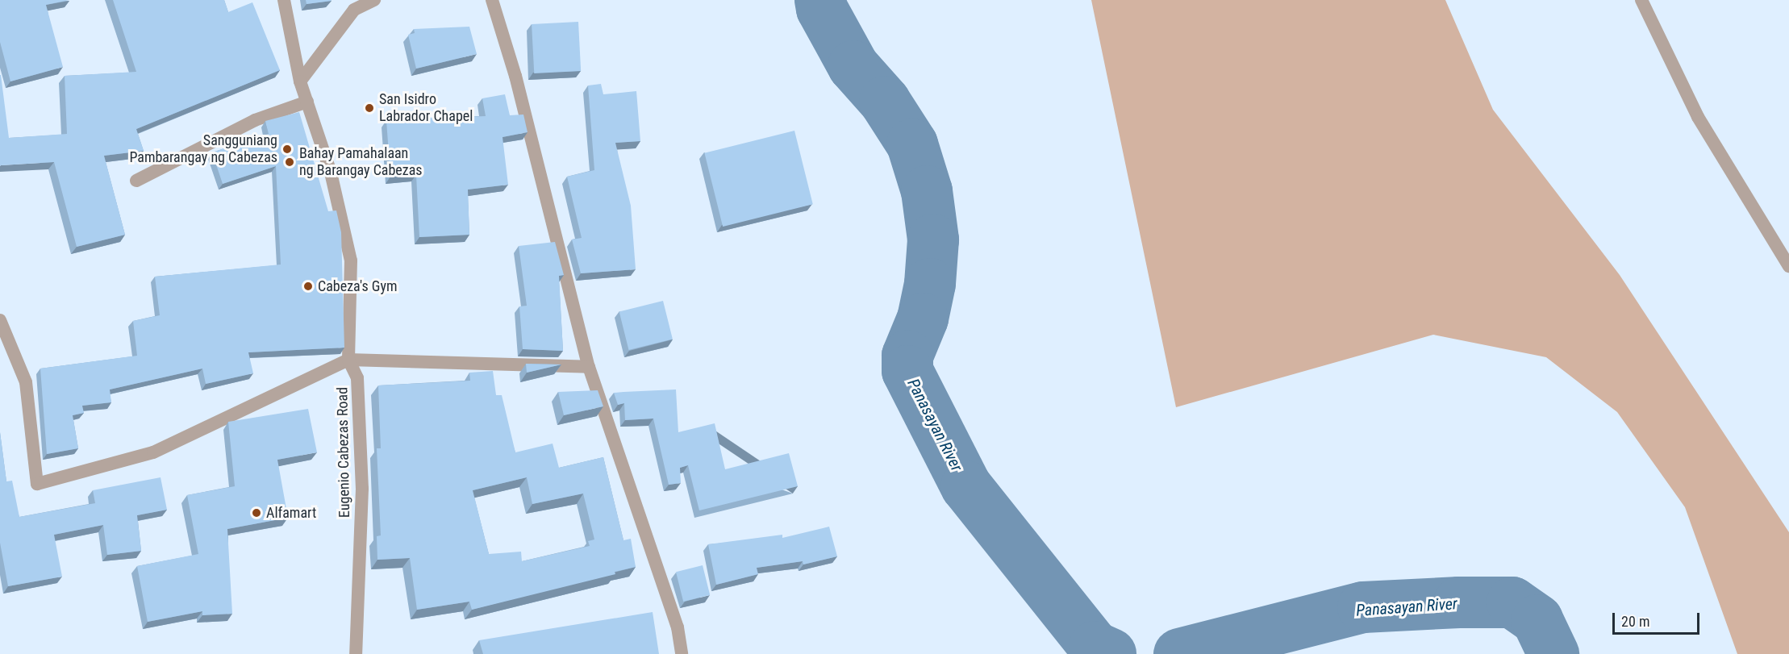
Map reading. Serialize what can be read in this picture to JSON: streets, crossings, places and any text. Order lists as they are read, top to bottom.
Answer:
{
  "streets": {
    "street": ["Eugenio Cabezas Road"]
  },
  "water": ["Panasayan River"],
  "places": [
    "San Isidro Labrador Chapel",
    "Sangguniang Pambarangay ng Cabezas",
    "Bahay Pamahalaan ng Barangay Cabezas",
    "Cabeza's Gym",
    "Alfamart"
  ],
  "scale_bar": "20 m"
}
